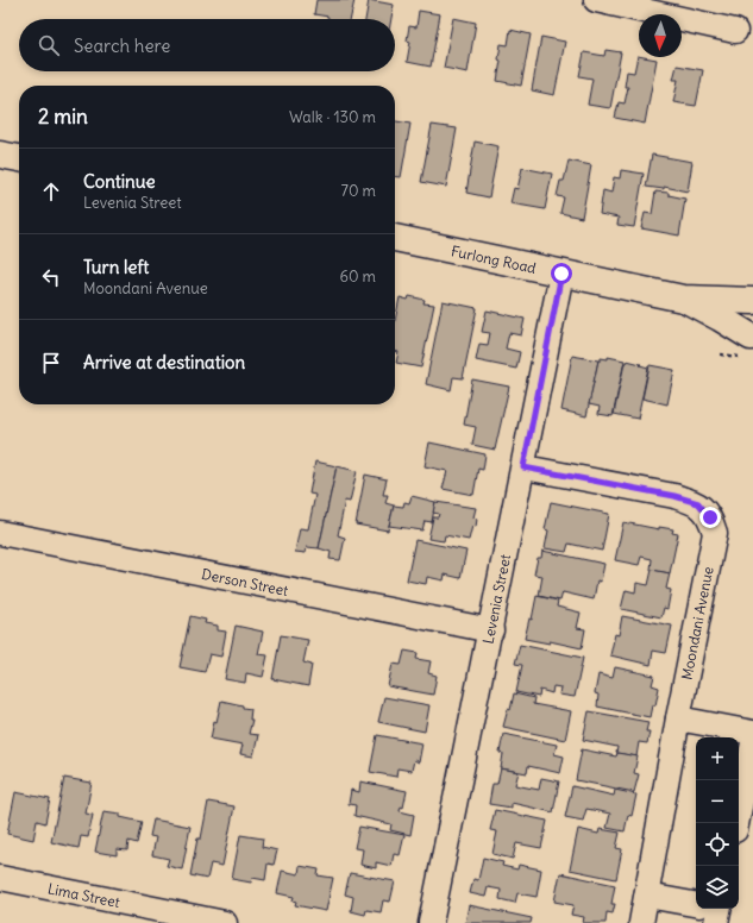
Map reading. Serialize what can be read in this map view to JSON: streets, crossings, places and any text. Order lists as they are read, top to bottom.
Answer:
{
  "streets": {
    "main road": ["Furlong Road"],
    "street": [
      "Derson Street",
      "Levenia Street",
      "Moondani Avenue",
      "Lima Street"
    ]
  },
  "crossings": [
    ["Furlong Road", "Levenia Street"],
    ["Derson Street", "Levenia Street"],
    ["Levenia Street", "Moondani Avenue"]
  ],
  "north": "bottom",
  "page": {
    "search": "Search here",
    "heading": ["2 min", "Walk · 130 m"],
    "list": [
      ["Continue", "Levenia Street", "70 m"],
      ["Turn left", "Moondani Avenue", "60 m"],
      "Arrive at destination"
    ],
    "map_buttons": ["+", "−"]
  }
}
